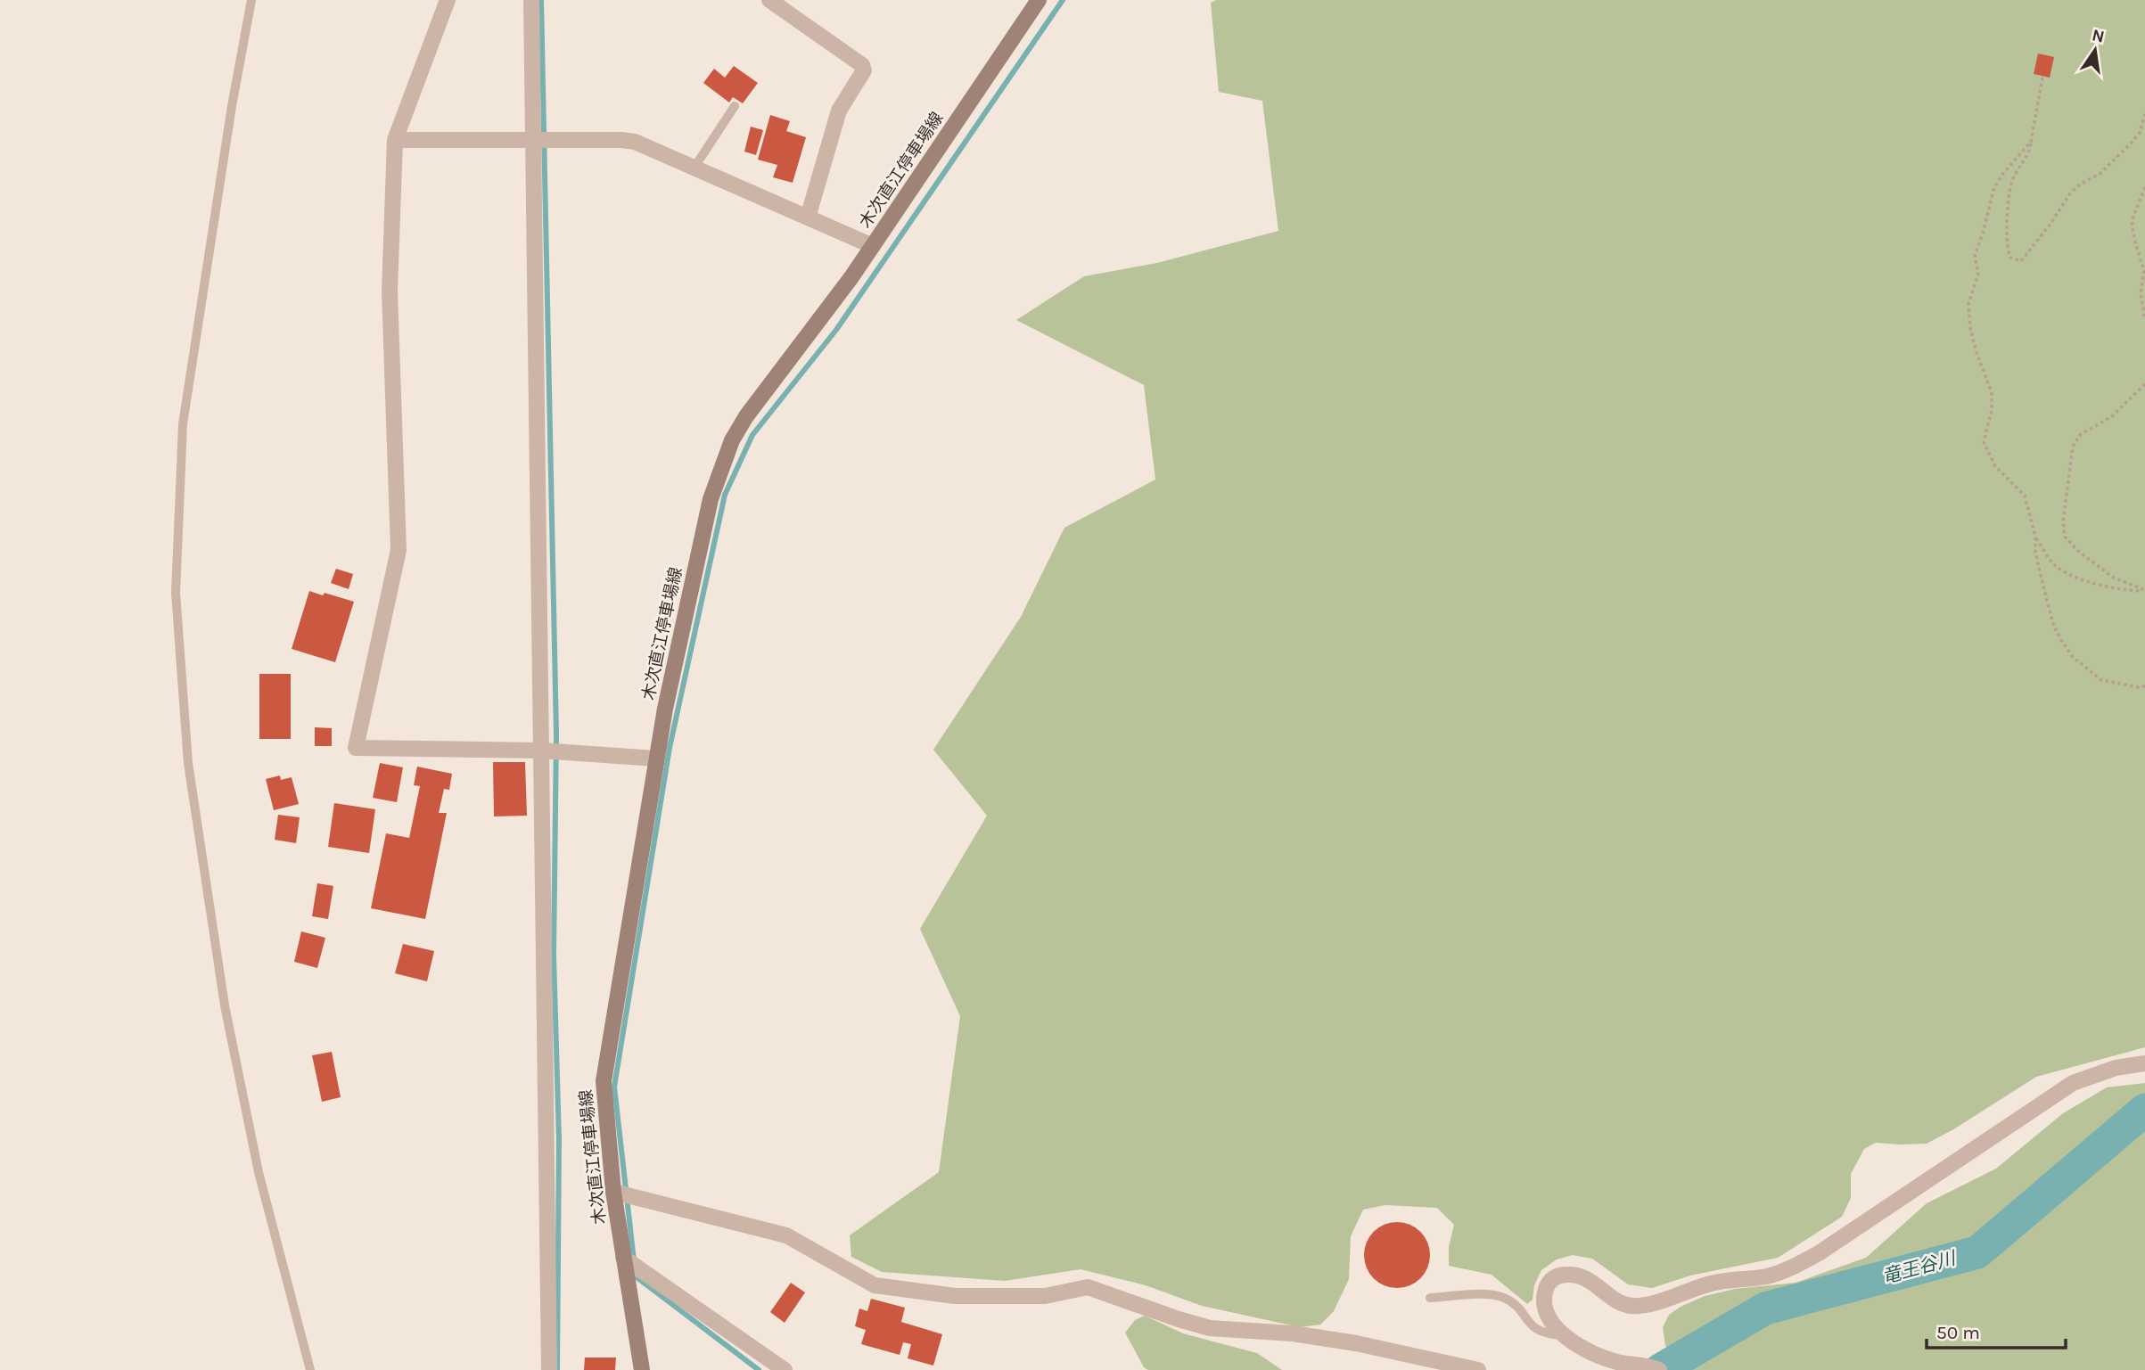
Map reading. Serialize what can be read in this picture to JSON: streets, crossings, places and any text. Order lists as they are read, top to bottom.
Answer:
{
  "streets": {
    "main road": ["木次直江停車場線"]
  },
  "water": ["竜王谷川"],
  "scale_bar": "50 m",
  "north": "top"
}
